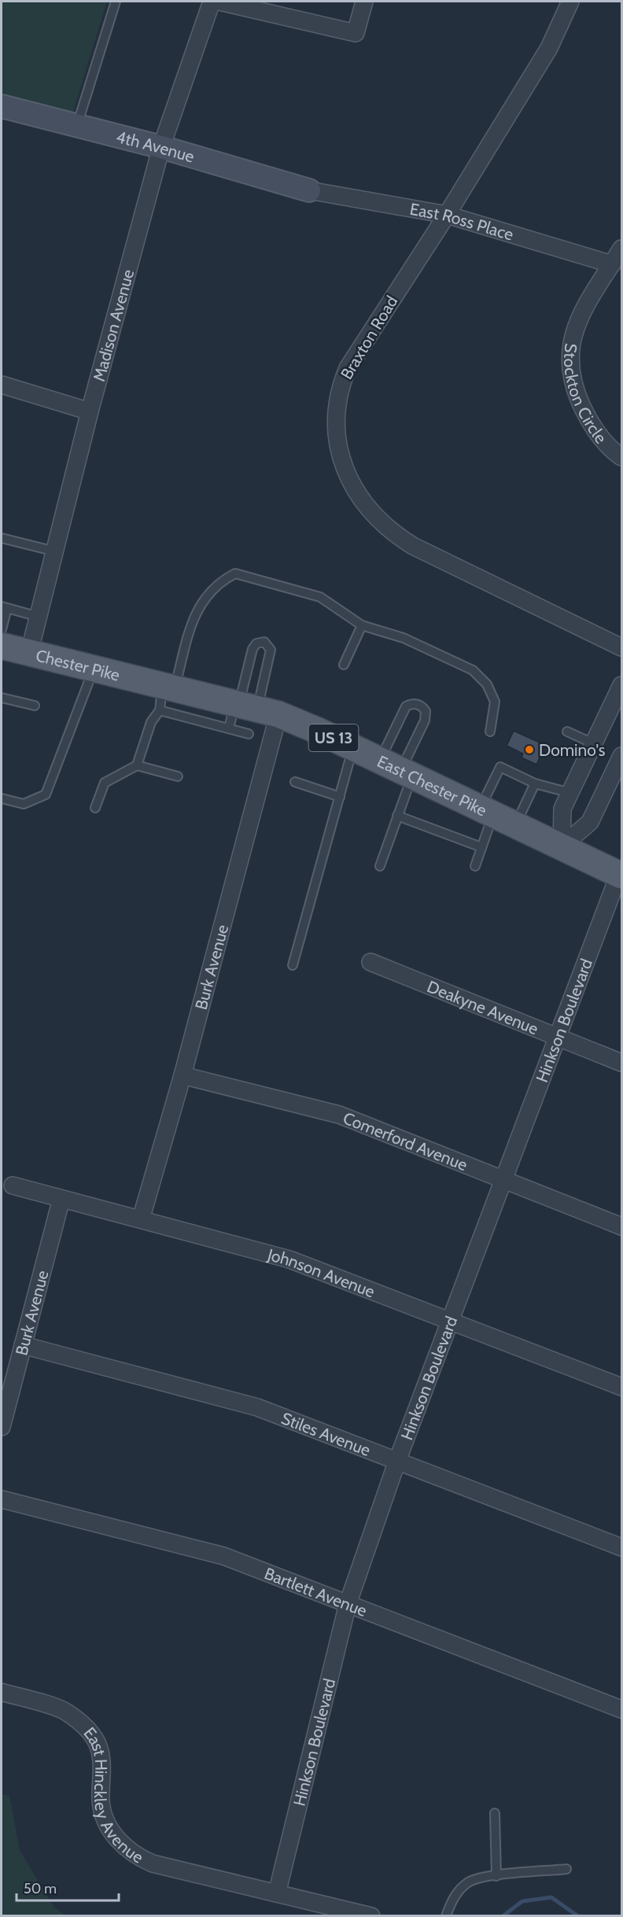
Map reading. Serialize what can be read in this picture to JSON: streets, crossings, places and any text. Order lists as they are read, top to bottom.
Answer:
{
  "streets": {
    "main road": ["Chester Pike", "US 13", "East Chester Pike"],
    "street": [
      "4th Avenue",
      "East Ross Place",
      "Madison Avenue",
      "Braxton Road",
      "Stockton Circle",
      "Burk Avenue",
      "Deakyne Avenue",
      "Hinkson Boulevard",
      "Comerford Avenue",
      "Johnson Avenue",
      "Stiles Avenue",
      "Bartlett Avenue",
      "East Hinckley Avenue"
    ]
  },
  "crossings": [
    ["4th Avenue", "East Ross Place"],
    ["4th Avenue", "Madison Avenue"],
    ["East Ross Place", "Braxton Road"],
    ["East Ross Place", "Stockton Circle"],
    ["Madison Avenue", "Chester Pike"],
    ["Chester Pike", "East Chester Pike"],
    ["East Chester Pike", "Burk Avenue"],
    ["East Chester Pike", "Hinkson Boulevard"],
    ["Burk Avenue", "Comerford Avenue"],
    ["Burk Avenue", "Johnson Avenue"],
    ["Burk Avenue", "Stiles Avenue"],
    ["Deakyne Avenue", "Hinkson Boulevard"],
    ["Hinkson Boulevard", "Comerford Avenue"],
    ["Hinkson Boulevard", "Johnson Avenue"],
    ["Hinkson Boulevard", "Stiles Avenue"],
    ["Hinkson Boulevard", "Bartlett Avenue"],
    ["Hinkson Boulevard", "East Hinckley Avenue"]
  ],
  "places": ["Domino's"],
  "scale_bar": "50 m"
}
